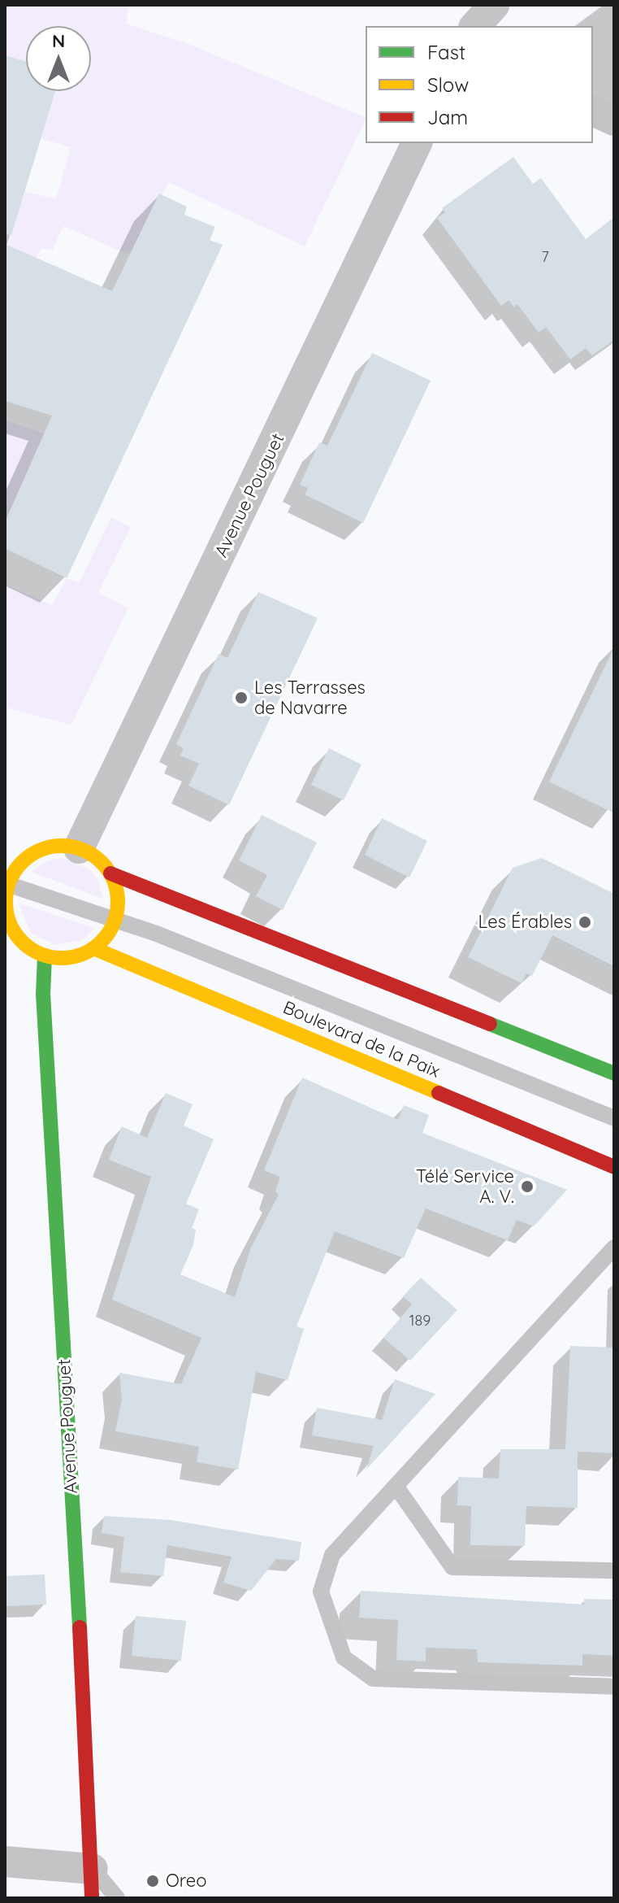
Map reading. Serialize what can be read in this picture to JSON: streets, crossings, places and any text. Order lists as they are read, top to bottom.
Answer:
{
  "streets": {
    "main road": ["Avenue Pouguet", "Boulevard de la Paix"]
  },
  "places": [
    "Les Terrasses de Navarre",
    "Les Érables",
    "Télé Service A. V.",
    "Oreo"
  ],
  "house_numbers": ["7", "189"],
  "legend": ["Fast", "Slow", "Jam"],
  "north": "top"
}
